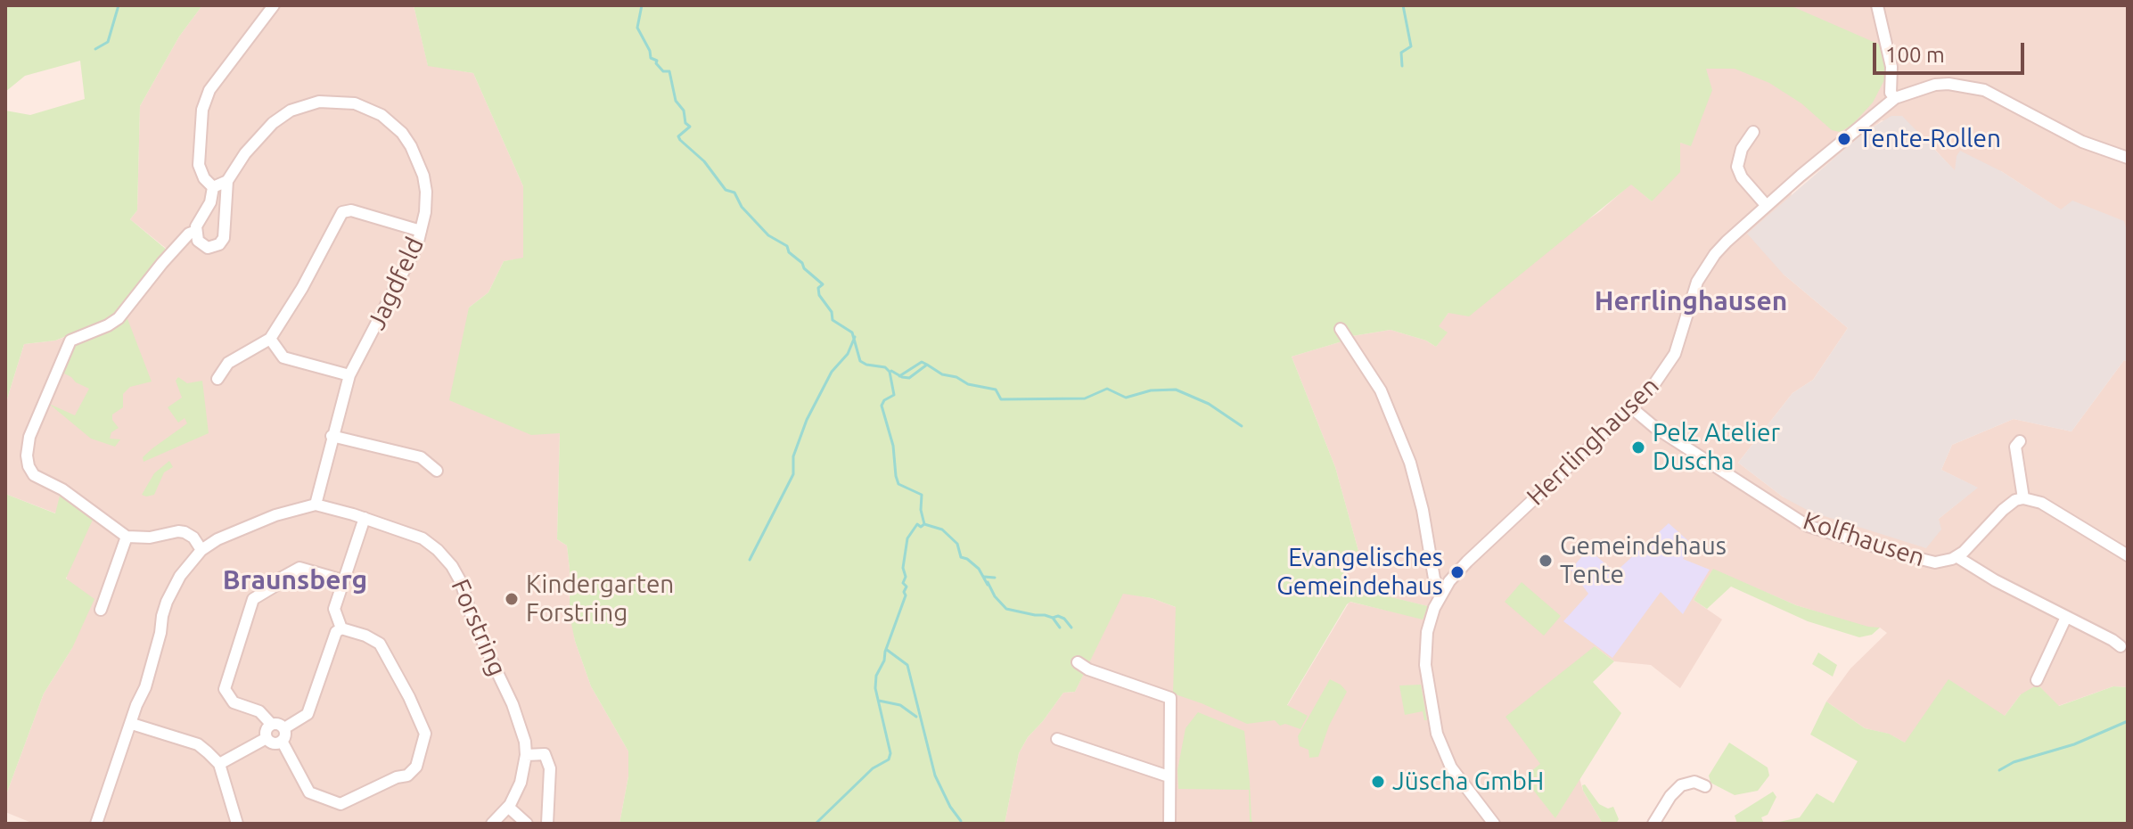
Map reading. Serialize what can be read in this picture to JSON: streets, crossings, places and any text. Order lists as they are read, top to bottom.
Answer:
{
  "streets": {
    "street": [
      "Jagdfeld",
      "Herrlinghausen",
      "Kolfhausen",
      "Forstring"
    ]
  },
  "crossings": [
    ["Jagdfeld", "Forstring"],
    ["Herrlinghausen", "Kolfhausen"]
  ],
  "districts": ["Herrlinghausen", "Braunsberg"],
  "places": [
    "Tente-Rollen",
    "Pelz Atelier Duscha",
    "Gemeindehaus Tente",
    "Evangelisches Gemeindehaus",
    "Kindergarten Forstring",
    "Jüscha GmbH"
  ],
  "scale_bar": "100 m"
}
